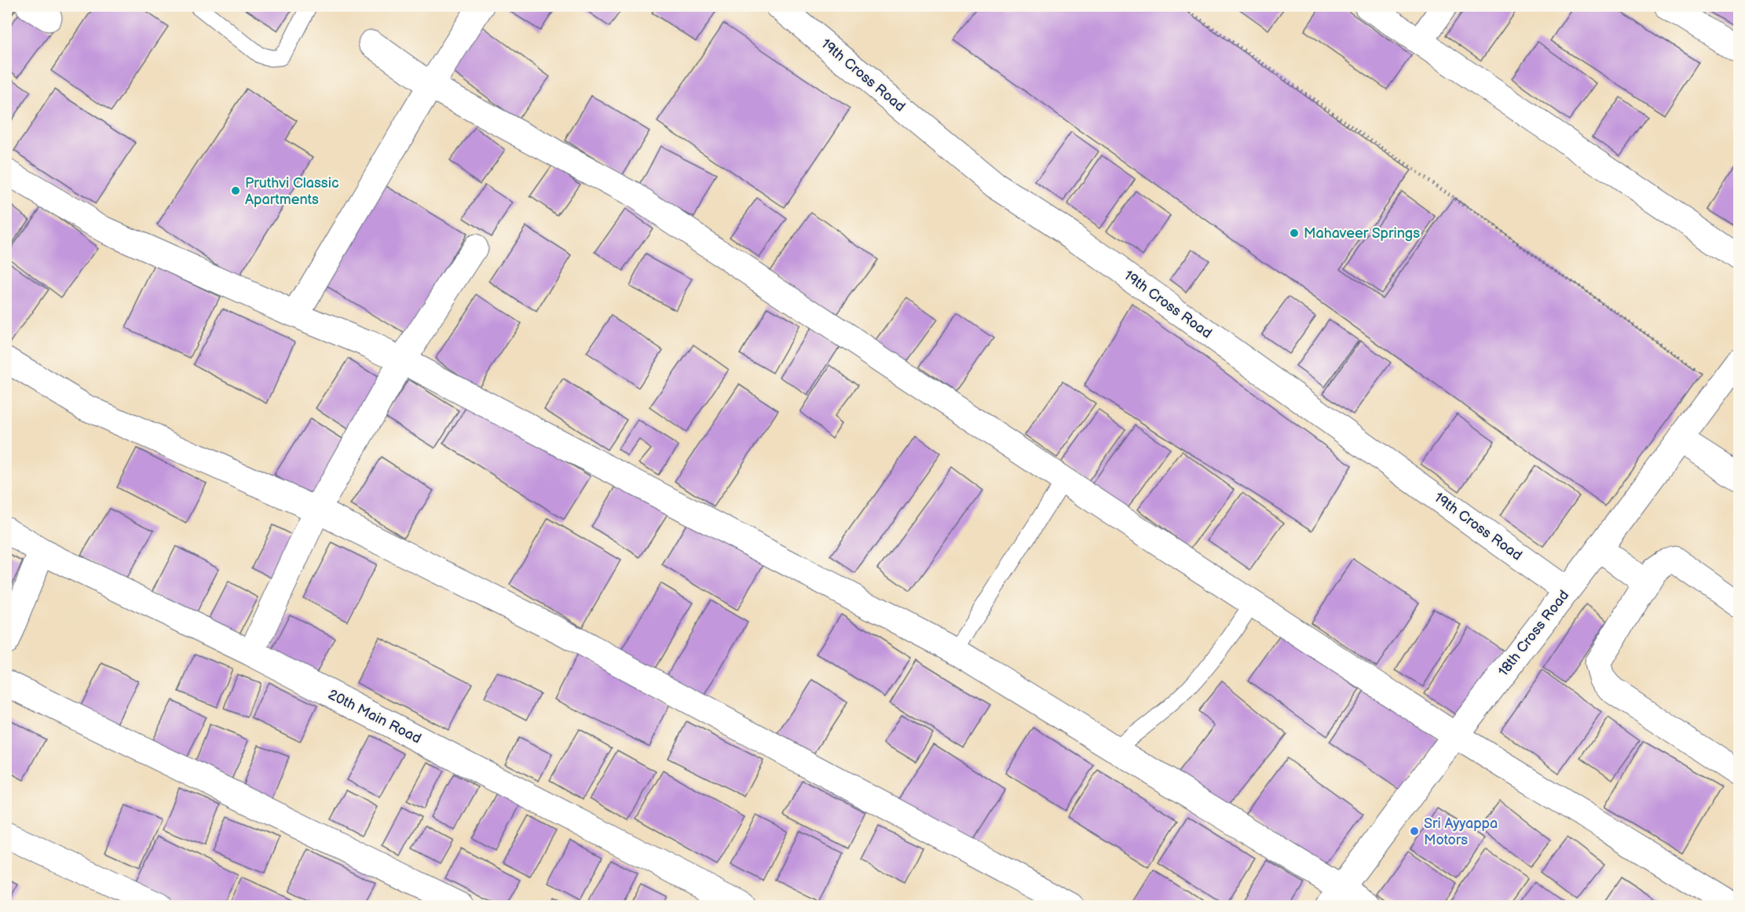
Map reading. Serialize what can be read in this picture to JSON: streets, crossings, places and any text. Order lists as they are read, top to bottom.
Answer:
{
  "streets": {
    "street": ["19th Cross Road", "18th Cross Road", "20th Main Road"]
  },
  "crossings": [
    ["19th Cross Road", "18th Cross Road"]
  ],
  "places": ["Pruthvi Classic Apartments", "Mahaveer Springs", "Sri Ayyappa Motors"]
}
